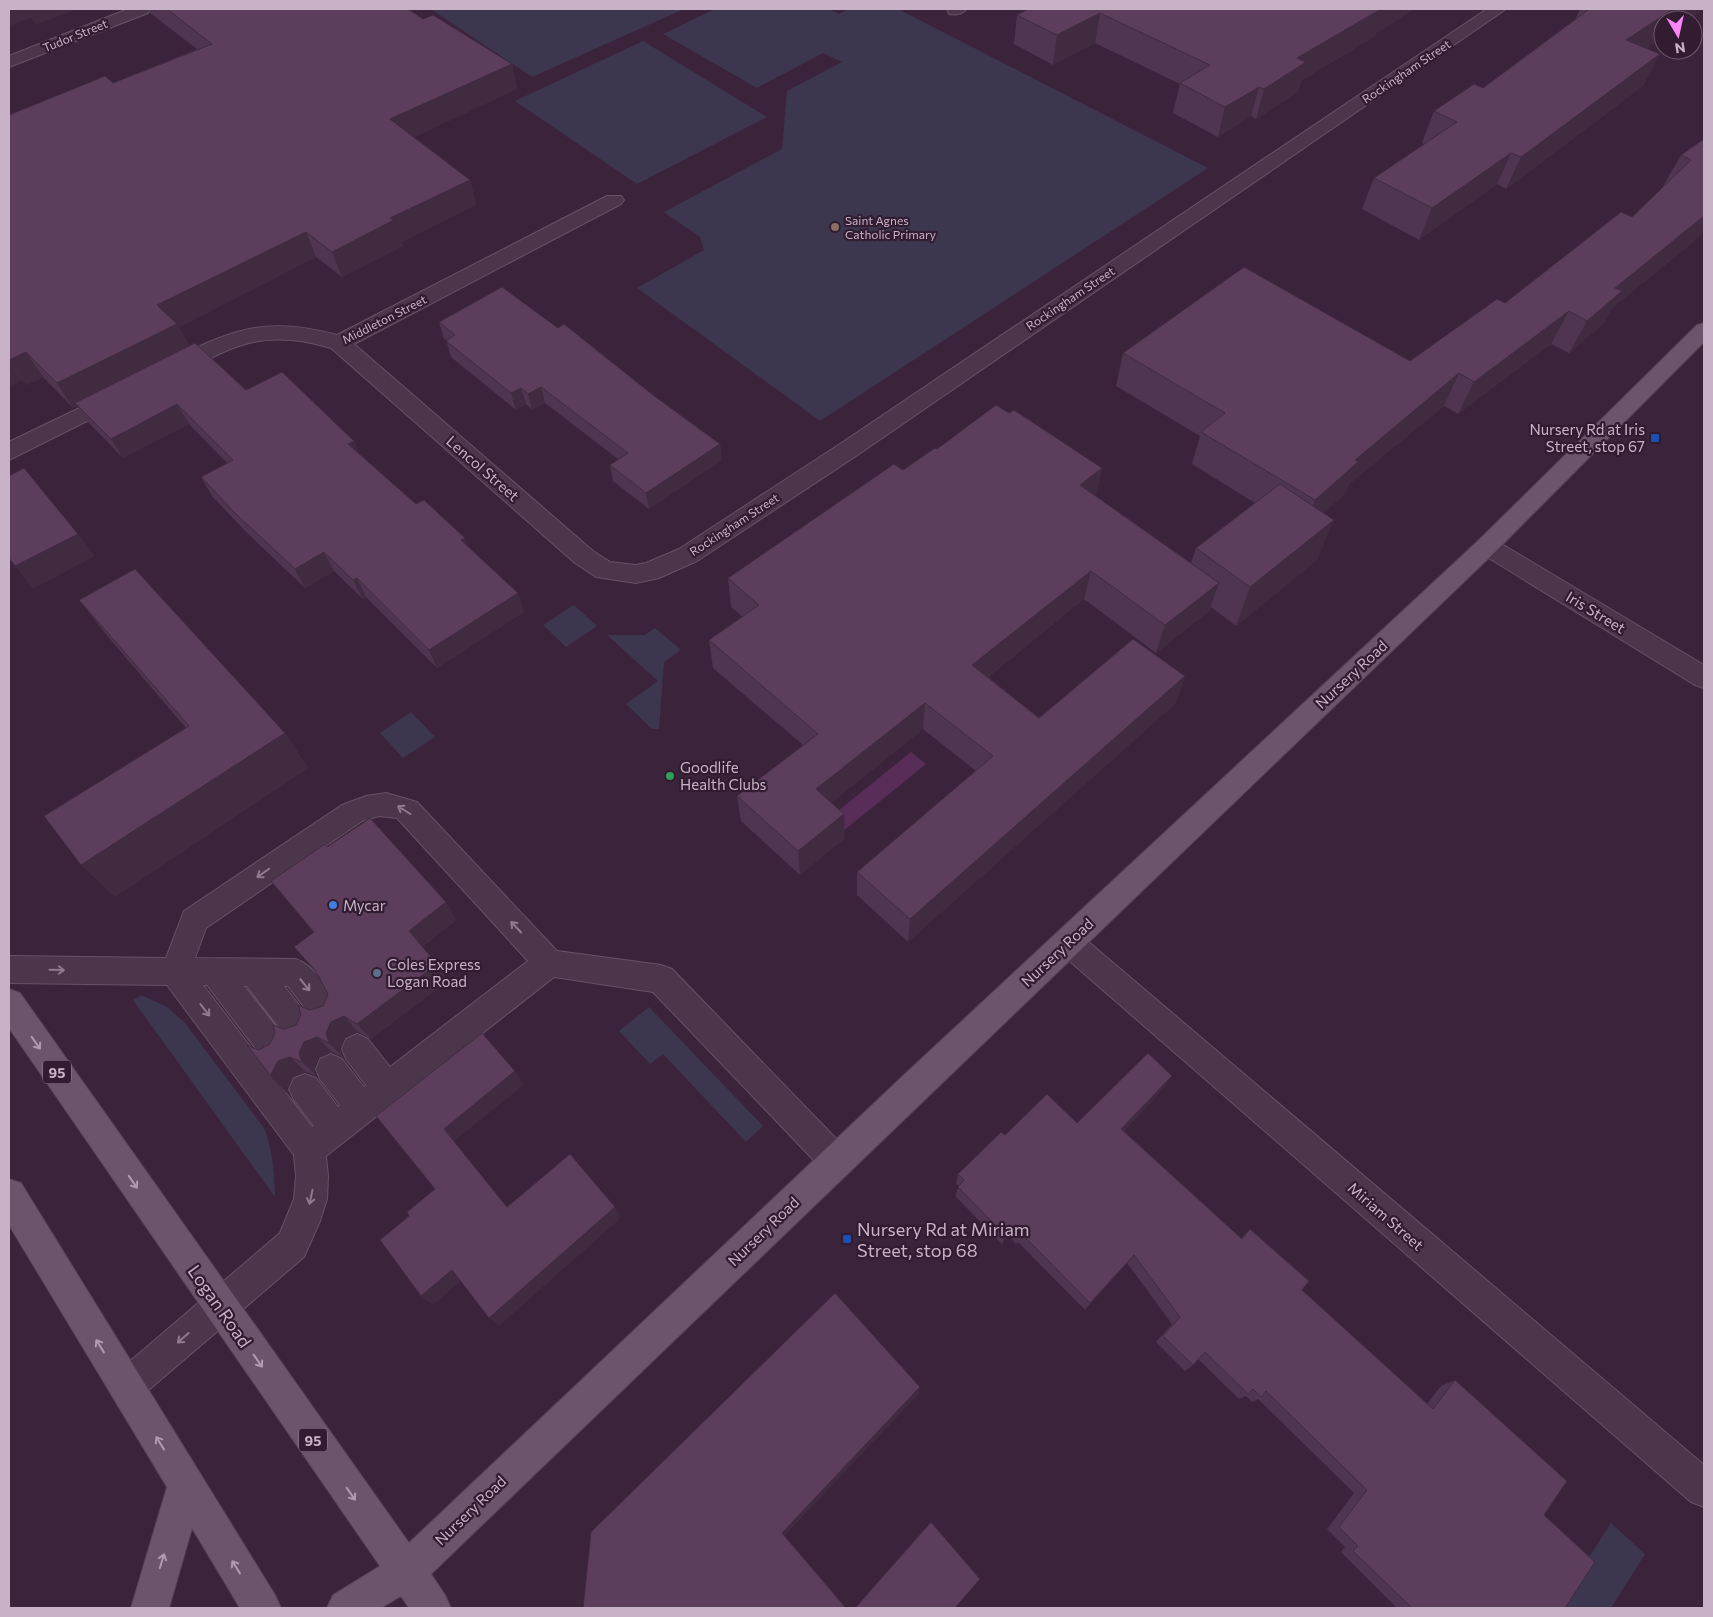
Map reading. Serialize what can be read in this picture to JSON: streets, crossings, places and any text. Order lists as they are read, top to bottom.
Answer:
{
  "streets": {
    "main road": ["Nursery Road", "95", "Logan Road"],
    "street": [
      "Tudor Street",
      "Rockingham Street",
      "Middleton Street",
      "Lencol Street",
      "Iris Street",
      "Miriam Street"
    ]
  },
  "crossings": [
    ["Rockingham Street", "Lencol Street"],
    ["Middleton Street", "Lencol Street"],
    ["Iris Street", "Nursery Road"],
    ["Nursery Road", "Miriam Street"],
    ["Nursery Road", "Logan Road"]
  ],
  "places": {
    "other": [
      "Saint Agnes Catholic Primary",
      "Goodlife Health Clubs",
      "Mycar",
      "Coles Express Logan Road"
    ],
    "transit": ["Nursery Rd at Iris Street, stop 67", "Nursery Rd at Miriam Street, stop 68"]
  },
  "north": "bottom"
}
